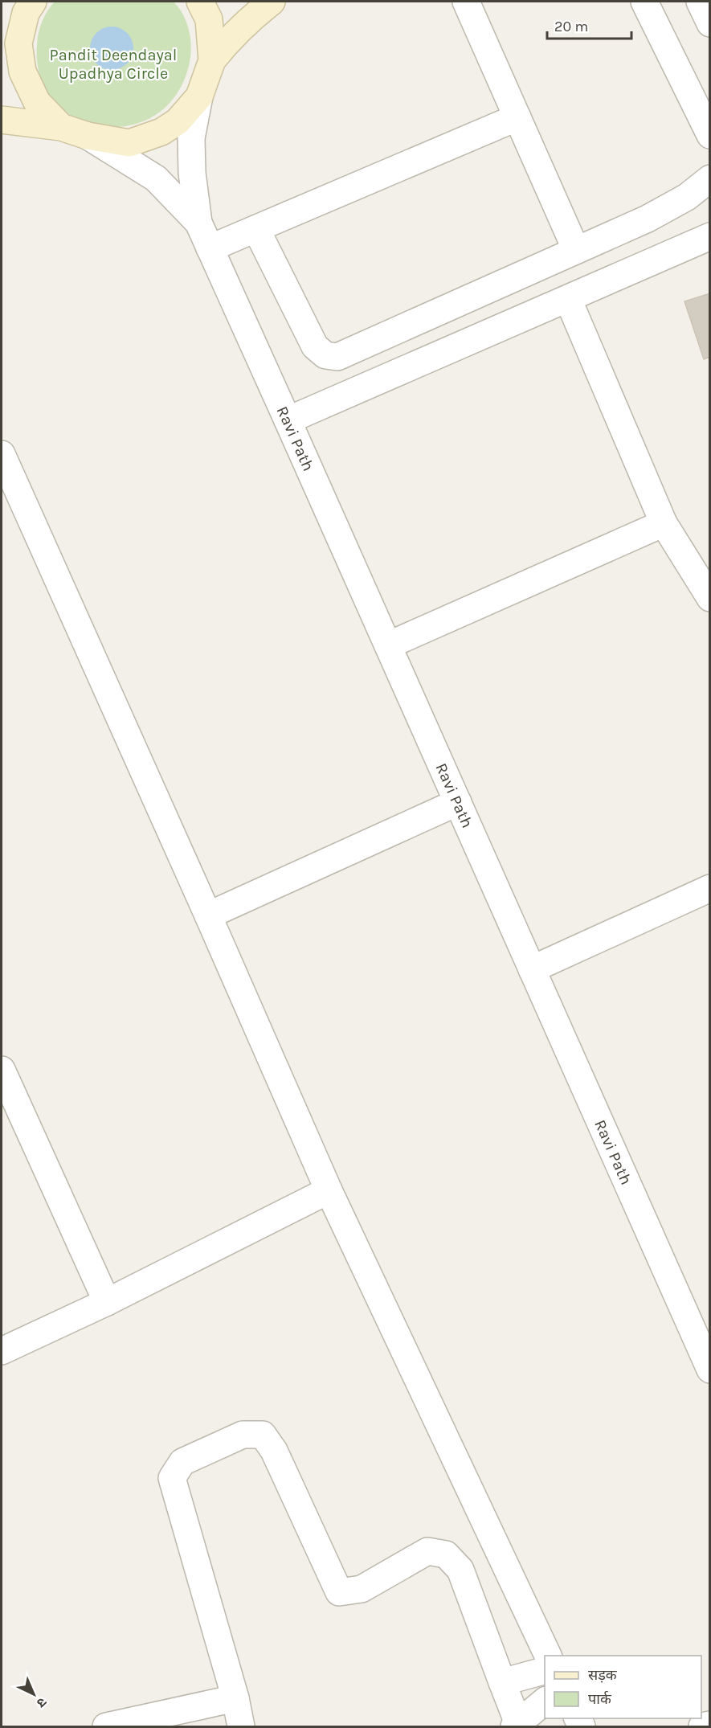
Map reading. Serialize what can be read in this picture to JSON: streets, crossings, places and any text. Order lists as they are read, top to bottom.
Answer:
{
  "streets": {
    "street": ["Ravi Path"]
  },
  "parks": ["Pandit Deendayal Upadhya Circle"],
  "legend": ["सड़क", "पार्क"],
  "scale_bar": "20 m",
  "north": "bottom right"
}
